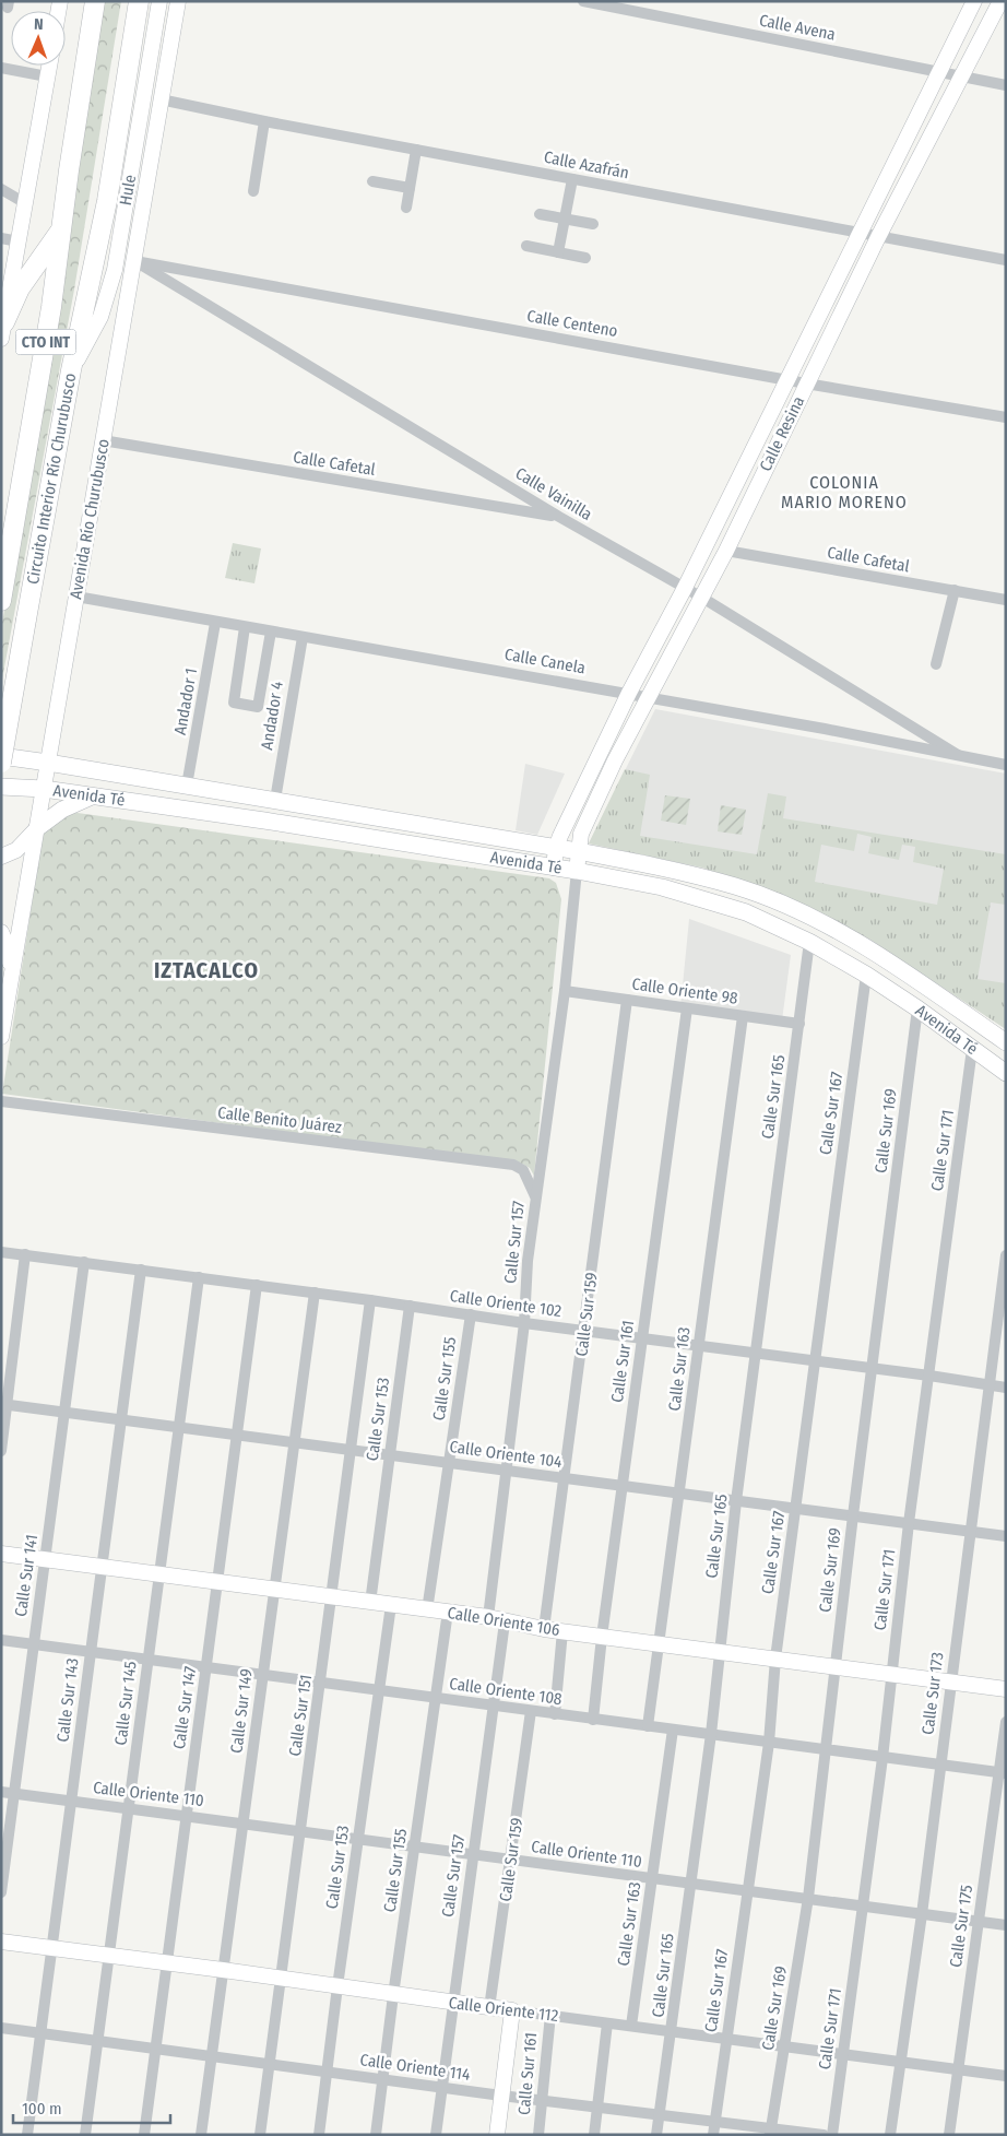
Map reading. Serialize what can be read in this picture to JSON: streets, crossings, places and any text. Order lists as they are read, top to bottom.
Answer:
{
  "streets": {
    "highway": ["CTO INT", "Circuito Interior Río Churubusco"],
    "main road": ["Avenida Té"],
    "street": [
      "Calle Avena",
      "Calle Azafrán",
      "Hule",
      "Calle Centeno",
      "Calle Resina",
      "Calle Cafetal",
      "Calle Vainilla",
      "Avenida Río Churubusco",
      "Calle Canela",
      "Andador 1",
      "Andador 4",
      "Calle Oriente 98",
      "Calle Sur 165",
      "Calle Sur 167",
      "Calle Benito Juárez",
      "Calle Sur 169",
      "Calle Sur 171",
      "Calle Sur 157",
      "Calle Oriente 102",
      "Calle Sur 159",
      "Calle Sur 161",
      "Calle Sur 163",
      "Calle Sur 155",
      "Calle Sur 153",
      "Calle Oriente 104",
      "Calle Sur 141",
      "Calle Oriente 106",
      "Calle Oriente 108",
      "Calle Sur 173",
      "Calle Sur 143",
      "Calle Sur 145",
      "Calle Sur 147",
      "Calle Sur 149",
      "Calle Sur 151",
      "Calle Oriente 110",
      "Calle Sur 175",
      "Calle Oriente 112",
      "Calle Oriente 114"
    ]
  },
  "crossings": [
    ["Calle Avena", "Calle Resina"],
    ["Calle Azafrán", "Calle Resina"],
    ["Calle Azafrán", "Avenida Río Churubusco"],
    ["Hule", "Circuito Interior Río Churubusco"],
    ["Calle Centeno", "Calle Resina"],
    ["Calle Centeno", "Calle Vainilla"],
    ["Calle Centeno", "Avenida Río Churubusco"],
    ["Calle Resina", "Calle Cafetal"],
    ["Calle Resina", "Calle Vainilla"],
    ["Calle Resina", "Calle Canela"],
    ["Calle Resina", "Avenida Té"],
    ["Calle Resina", "Calle Sur 157"],
    ["Calle Cafetal", "Calle Vainilla"],
    ["Calle Cafetal", "Avenida Río Churubusco"],
    ["Calle Vainilla", "Avenida Río Churubusco"],
    ["Calle Vainilla", "Calle Canela"],
    ["Avenida Río Churubusco", "Calle Canela"],
    ["Avenida Río Churubusco", "Avenida Té"],
    ["Calle Canela", "Andador 1"],
    ["Calle Canela", "Andador 4"],
    ["Andador 1", "Avenida Té"],
    ["Andador 4", "Avenida Té"],
    ["Avenida Té", "Calle Sur 165"],
    ["Avenida Té", "Calle Sur 167"],
    ["Avenida Té", "Calle Sur 169"],
    ["Avenida Té", "Calle Sur 171"],
    ["Avenida Té", "Calle Sur 157"],
    ["Calle Oriente 98", "Calle Sur 165"],
    ["Calle Oriente 98", "Calle Sur 157"],
    ["Calle Oriente 98", "Calle Sur 159"],
    ["Calle Oriente 98", "Calle Sur 161"],
    ["Calle Oriente 98", "Calle Sur 163"],
    ["Calle Sur 165", "Calle Oriente 102"],
    ["Calle Sur 165", "Calle Oriente 104"],
    ["Calle Sur 165", "Calle Oriente 106"],
    ["Calle Sur 165", "Calle Oriente 108"],
    ["Calle Sur 165", "Calle Oriente 110"],
    ["Calle Sur 165", "Calle Oriente 112"],
    ["Calle Sur 165", "Calle Oriente 114"],
    ["Calle Sur 167", "Calle Oriente 102"],
    ["Calle Sur 167", "Calle Oriente 104"],
    ["Calle Sur 167", "Calle Oriente 106"],
    ["Calle Sur 167", "Calle Oriente 108"],
    ["Calle Sur 167", "Calle Oriente 110"],
    ["Calle Sur 167", "Calle Oriente 112"],
    ["Calle Sur 167", "Calle Oriente 114"],
    ["Calle Benito Juárez", "Calle Sur 157"],
    ["Calle Sur 169", "Calle Oriente 102"],
    ["Calle Sur 169", "Calle Oriente 104"],
    ["Calle Sur 169", "Calle Oriente 106"],
    ["Calle Sur 169", "Calle Oriente 108"],
    ["Calle Sur 169", "Calle Oriente 110"],
    ["Calle Sur 169", "Calle Oriente 112"],
    ["Calle Sur 169", "Calle Oriente 114"],
    ["Calle Sur 171", "Calle Oriente 102"],
    ["Calle Sur 171", "Calle Oriente 104"],
    ["Calle Sur 171", "Calle Oriente 106"],
    ["Calle Sur 171", "Calle Oriente 108"],
    ["Calle Sur 171", "Calle Oriente 110"],
    ["Calle Sur 171", "Calle Oriente 112"],
    ["Calle Sur 157", "Calle Oriente 102"],
    ["Calle Sur 157", "Calle Oriente 104"],
    ["Calle Sur 157", "Calle Oriente 106"],
    ["Calle Sur 157", "Calle Oriente 108"],
    ["Calle Sur 157", "Calle Oriente 110"],
    ["Calle Sur 157", "Calle Oriente 112"],
    ["Calle Sur 157", "Calle Oriente 114"],
    ["Calle Oriente 102", "Calle Sur 159"],
    ["Calle Oriente 102", "Calle Sur 161"],
    ["Calle Oriente 102", "Calle Sur 163"],
    ["Calle Oriente 102", "Calle Sur 155"],
    ["Calle Oriente 102", "Calle Sur 153"],
    ["Calle Oriente 102", "Calle Sur 141"],
    ["Calle Oriente 102", "Calle Sur 173"],
    ["Calle Oriente 102", "Calle Sur 143"],
    ["Calle Oriente 102", "Calle Sur 145"],
    ["Calle Oriente 102", "Calle Sur 147"],
    ["Calle Oriente 102", "Calle Sur 149"],
    ["Calle Oriente 102", "Calle Sur 151"],
    ["Calle Sur 159", "Calle Oriente 104"],
    ["Calle Sur 159", "Calle Oriente 106"],
    ["Calle Sur 159", "Calle Oriente 108"],
    ["Calle Sur 159", "Calle Oriente 110"],
    ["Calle Sur 159", "Calle Oriente 112"],
    ["Calle Sur 161", "Calle Oriente 104"],
    ["Calle Sur 161", "Calle Oriente 106"],
    ["Calle Sur 161", "Calle Oriente 108"],
    ["Calle Sur 161", "Calle Oriente 112"],
    ["Calle Sur 161", "Calle Oriente 114"],
    ["Calle Sur 163", "Calle Oriente 104"],
    ["Calle Sur 163", "Calle Oriente 106"],
    ["Calle Sur 163", "Calle Oriente 108"],
    ["Calle Sur 163", "Calle Oriente 110"],
    ["Calle Sur 163", "Calle Oriente 112"],
    ["Calle Sur 155", "Calle Oriente 104"],
    ["Calle Sur 155", "Calle Oriente 106"],
    ["Calle Sur 155", "Calle Oriente 108"],
    ["Calle Sur 155", "Calle Oriente 110"],
    ["Calle Sur 155", "Calle Oriente 112"],
    ["Calle Sur 155", "Calle Oriente 114"],
    ["Calle Sur 153", "Calle Oriente 104"],
    ["Calle Sur 153", "Calle Oriente 106"],
    ["Calle Sur 153", "Calle Oriente 108"],
    ["Calle Sur 153", "Calle Oriente 110"],
    ["Calle Sur 153", "Calle Oriente 112"],
    ["Calle Sur 153", "Calle Oriente 114"],
    ["Calle Oriente 104", "Calle Sur 141"],
    ["Calle Oriente 104", "Calle Sur 173"],
    ["Calle Oriente 104", "Calle Sur 143"],
    ["Calle Oriente 104", "Calle Sur 145"],
    ["Calle Oriente 104", "Calle Sur 147"],
    ["Calle Oriente 104", "Calle Sur 149"],
    ["Calle Oriente 104", "Calle Sur 151"],
    ["Calle Sur 141", "Calle Oriente 106"],
    ["Calle Sur 141", "Calle Oriente 108"],
    ["Calle Sur 141", "Calle Oriente 110"],
    ["Calle Oriente 106", "Calle Sur 173"],
    ["Calle Oriente 106", "Calle Sur 143"],
    ["Calle Oriente 106", "Calle Sur 145"],
    ["Calle Oriente 106", "Calle Sur 147"],
    ["Calle Oriente 106", "Calle Sur 149"],
    ["Calle Oriente 106", "Calle Sur 151"],
    ["Calle Oriente 108", "Calle Sur 173"],
    ["Calle Oriente 108", "Calle Sur 143"],
    ["Calle Oriente 108", "Calle Sur 145"],
    ["Calle Oriente 108", "Calle Sur 147"],
    ["Calle Oriente 108", "Calle Sur 149"],
    ["Calle Oriente 108", "Calle Sur 151"],
    ["Calle Oriente 108", "Calle Sur 175"],
    ["Calle Sur 173", "Calle Oriente 110"],
    ["Calle Sur 173", "Calle Oriente 112"],
    ["Calle Sur 143", "Calle Oriente 110"],
    ["Calle Sur 143", "Calle Oriente 112"],
    ["Calle Sur 143", "Calle Oriente 114"],
    ["Calle Sur 145", "Calle Oriente 110"],
    ["Calle Sur 145", "Calle Oriente 112"],
    ["Calle Sur 145", "Calle Oriente 114"],
    ["Calle Sur 147", "Calle Oriente 110"],
    ["Calle Sur 147", "Calle Oriente 112"],
    ["Calle Sur 147", "Calle Oriente 114"],
    ["Calle Sur 149", "Calle Oriente 110"],
    ["Calle Sur 149", "Calle Oriente 112"],
    ["Calle Sur 149", "Calle Oriente 114"],
    ["Calle Sur 151", "Calle Oriente 110"],
    ["Calle Sur 151", "Calle Oriente 112"],
    ["Calle Sur 151", "Calle Oriente 114"],
    ["Calle Oriente 110", "Calle Sur 175"],
    ["Calle Sur 175", "Calle Oriente 112"]
  ],
  "districts": ["COLONIA MARIO MORENO", "IZTACALCO"],
  "scale_bar": "100 m",
  "north": "top"
}
